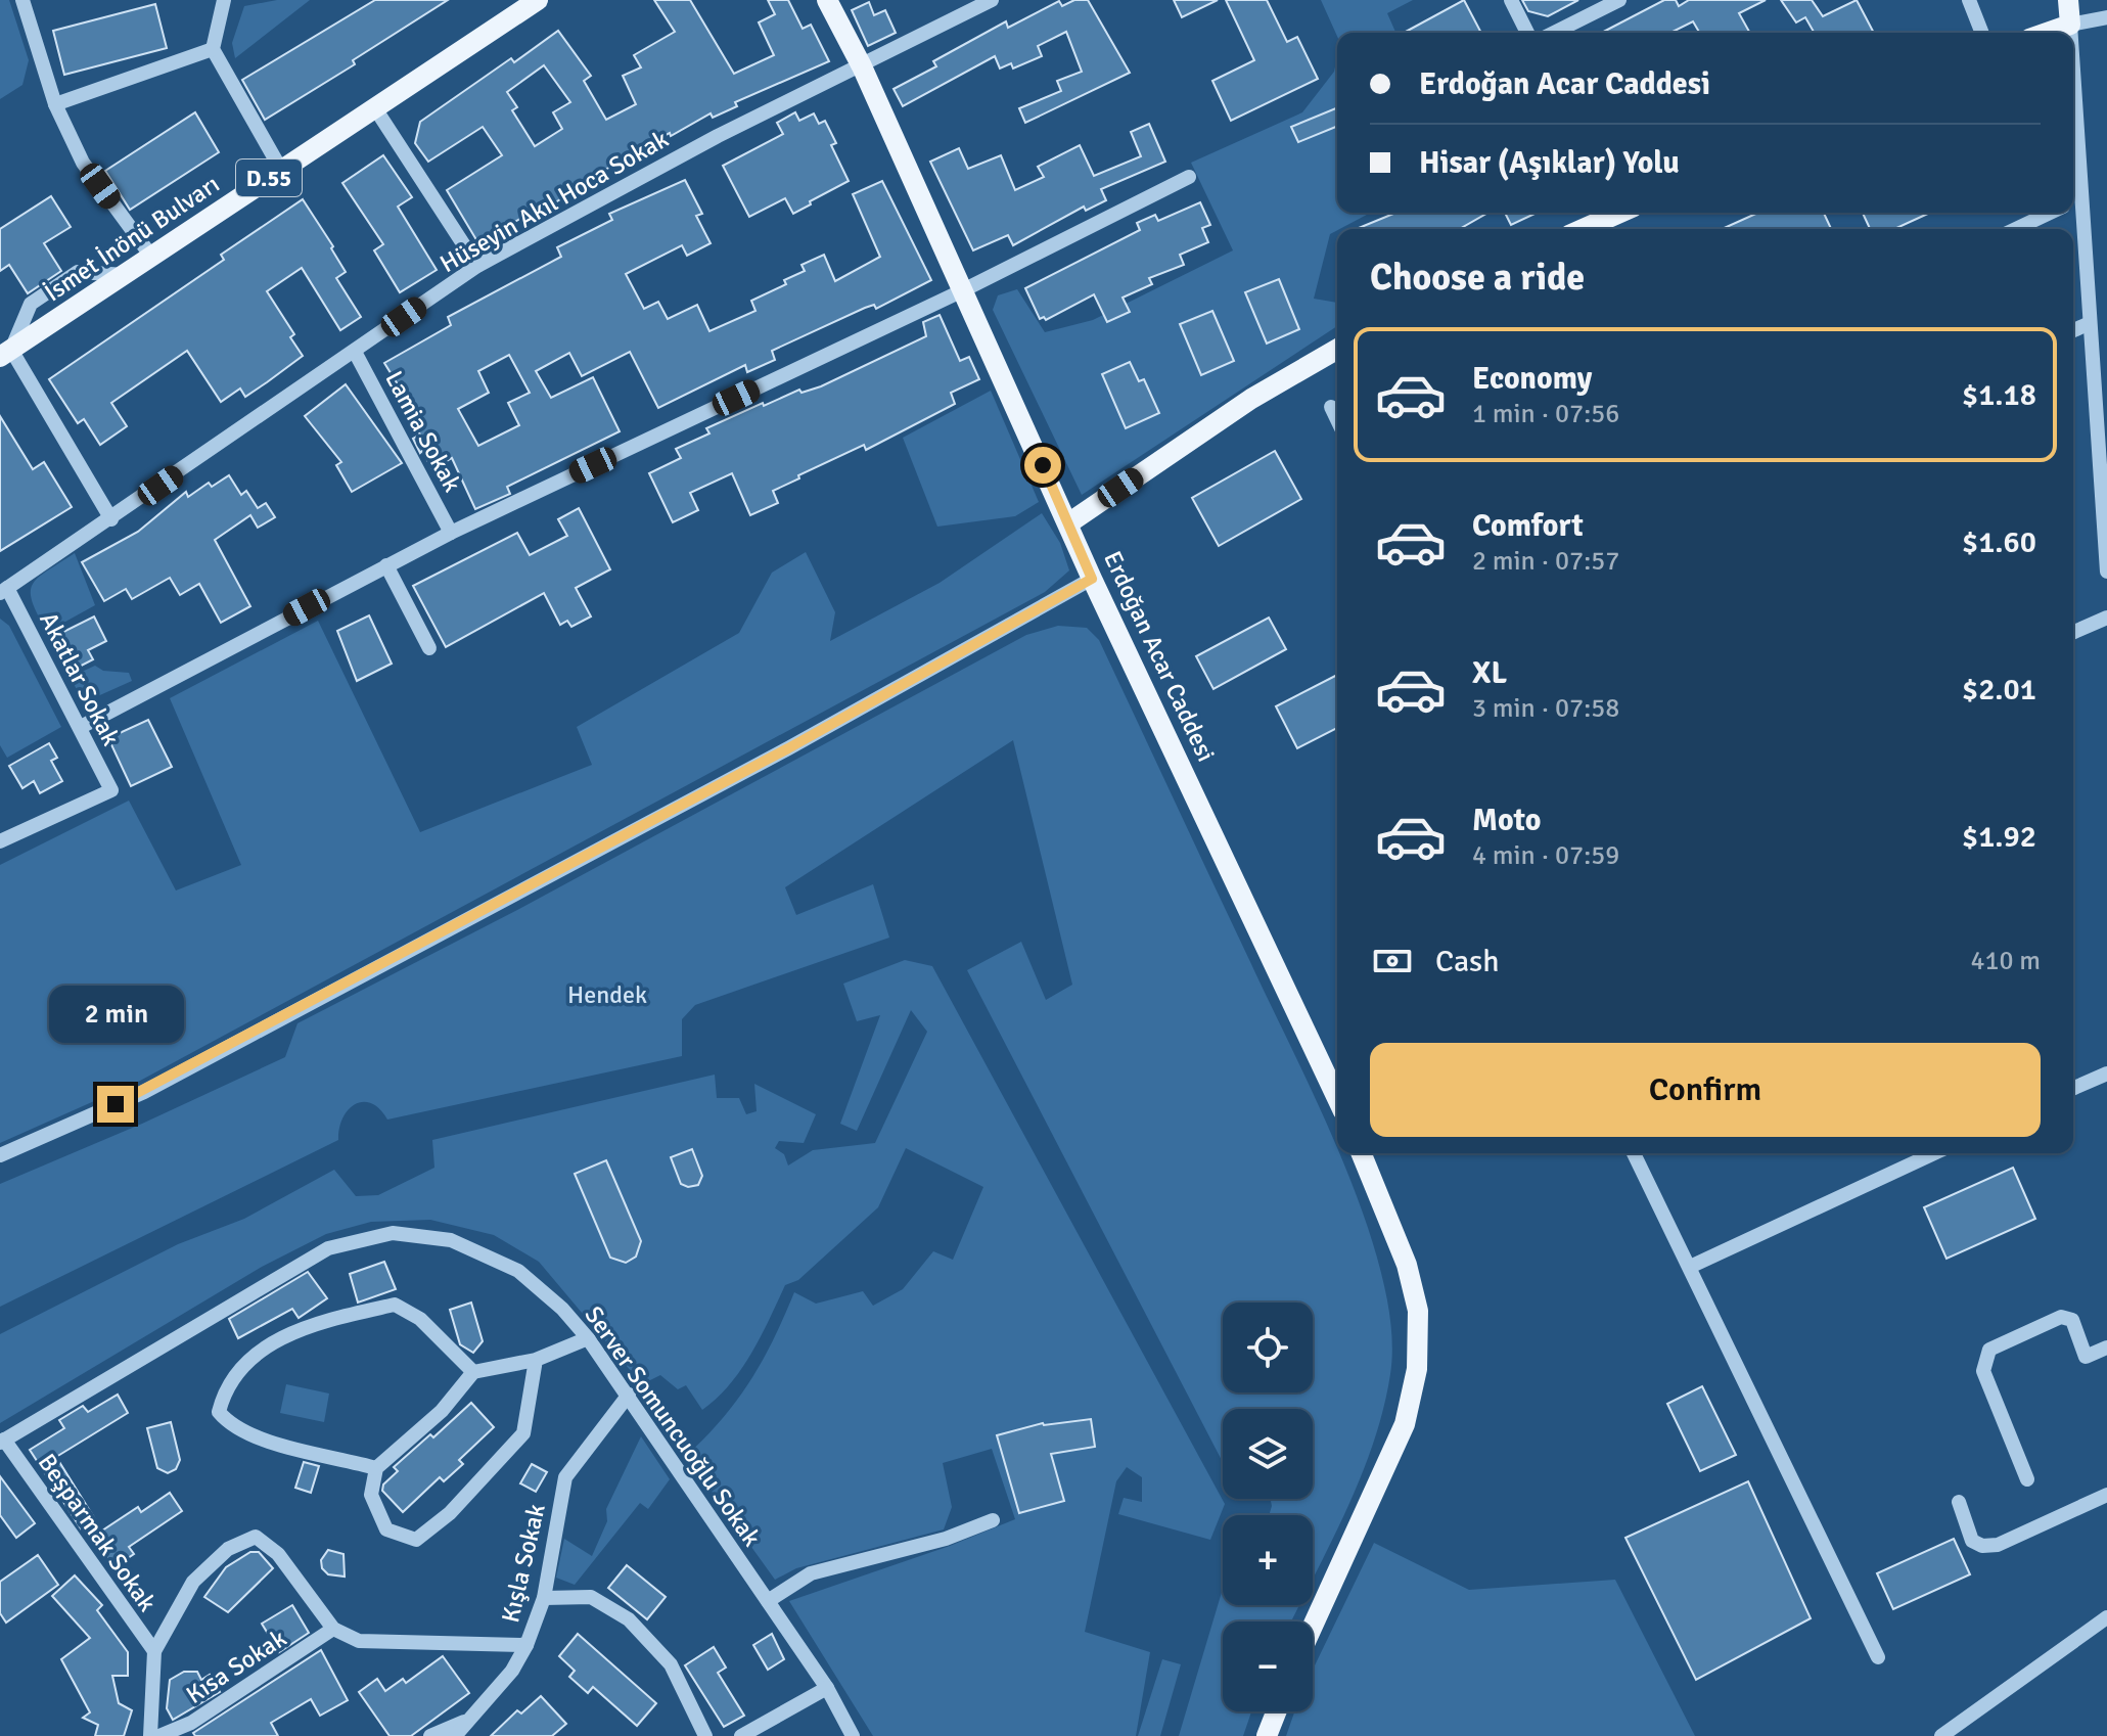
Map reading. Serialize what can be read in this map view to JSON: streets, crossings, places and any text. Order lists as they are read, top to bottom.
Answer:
{
  "streets": {
    "main road": ["D.55", "İsmet İnönü Bulvarı", "Erdoğan Acar Caddesi"],
    "street": [
      "Hüseyin Akıl Hoca Sokak",
      "Lamia Sokak",
      "Akatlar Sokak",
      "Server Somuncuoğlu Sokak",
      "Beşparmak Sokak",
      "Kışla Sokak",
      "Kısa Sokak"
    ]
  },
  "crossings": [
    ["Hüseyin Akıl Hoca Sokak", "Lamia Sokak"],
    ["Hüseyin Akıl Hoca Sokak", "Erdoğan Acar Caddesi"],
    ["Hüseyin Akıl Hoca Sokak", "Akatlar Sokak"],
    ["Server Somuncuoğlu Sokak", "Beşparmak Sokak"],
    ["Server Somuncuoğlu Sokak", "Kışla Sokak"]
  ],
  "parks": ["Hendek"],
  "page": {
    "banner": ["Erdoğan Acar Caddesi", "Hisar (Aşıklar) Yolu"],
    "heading": "Choose a ride",
    "list": [
      {
        "name": "Economy",
        "note": "1 min · 07:56",
        "value": "$1.18"
      },
      {
        "name": "Comfort",
        "note": "2 min · 07:57",
        "value": "$1.60"
      },
      {
        "name": "XL",
        "note": "3 min · 07:58",
        "value": "$2.01"
      },
      {
        "name": "Moto",
        "note": "4 min · 07:59",
        "value": "$1.92"
      }
    ],
    "pay": ["Cash", "410 m"],
    "bubble": "2 min",
    "buttons": "Confirm",
    "map_buttons": ["+", "−"]
  }
}
